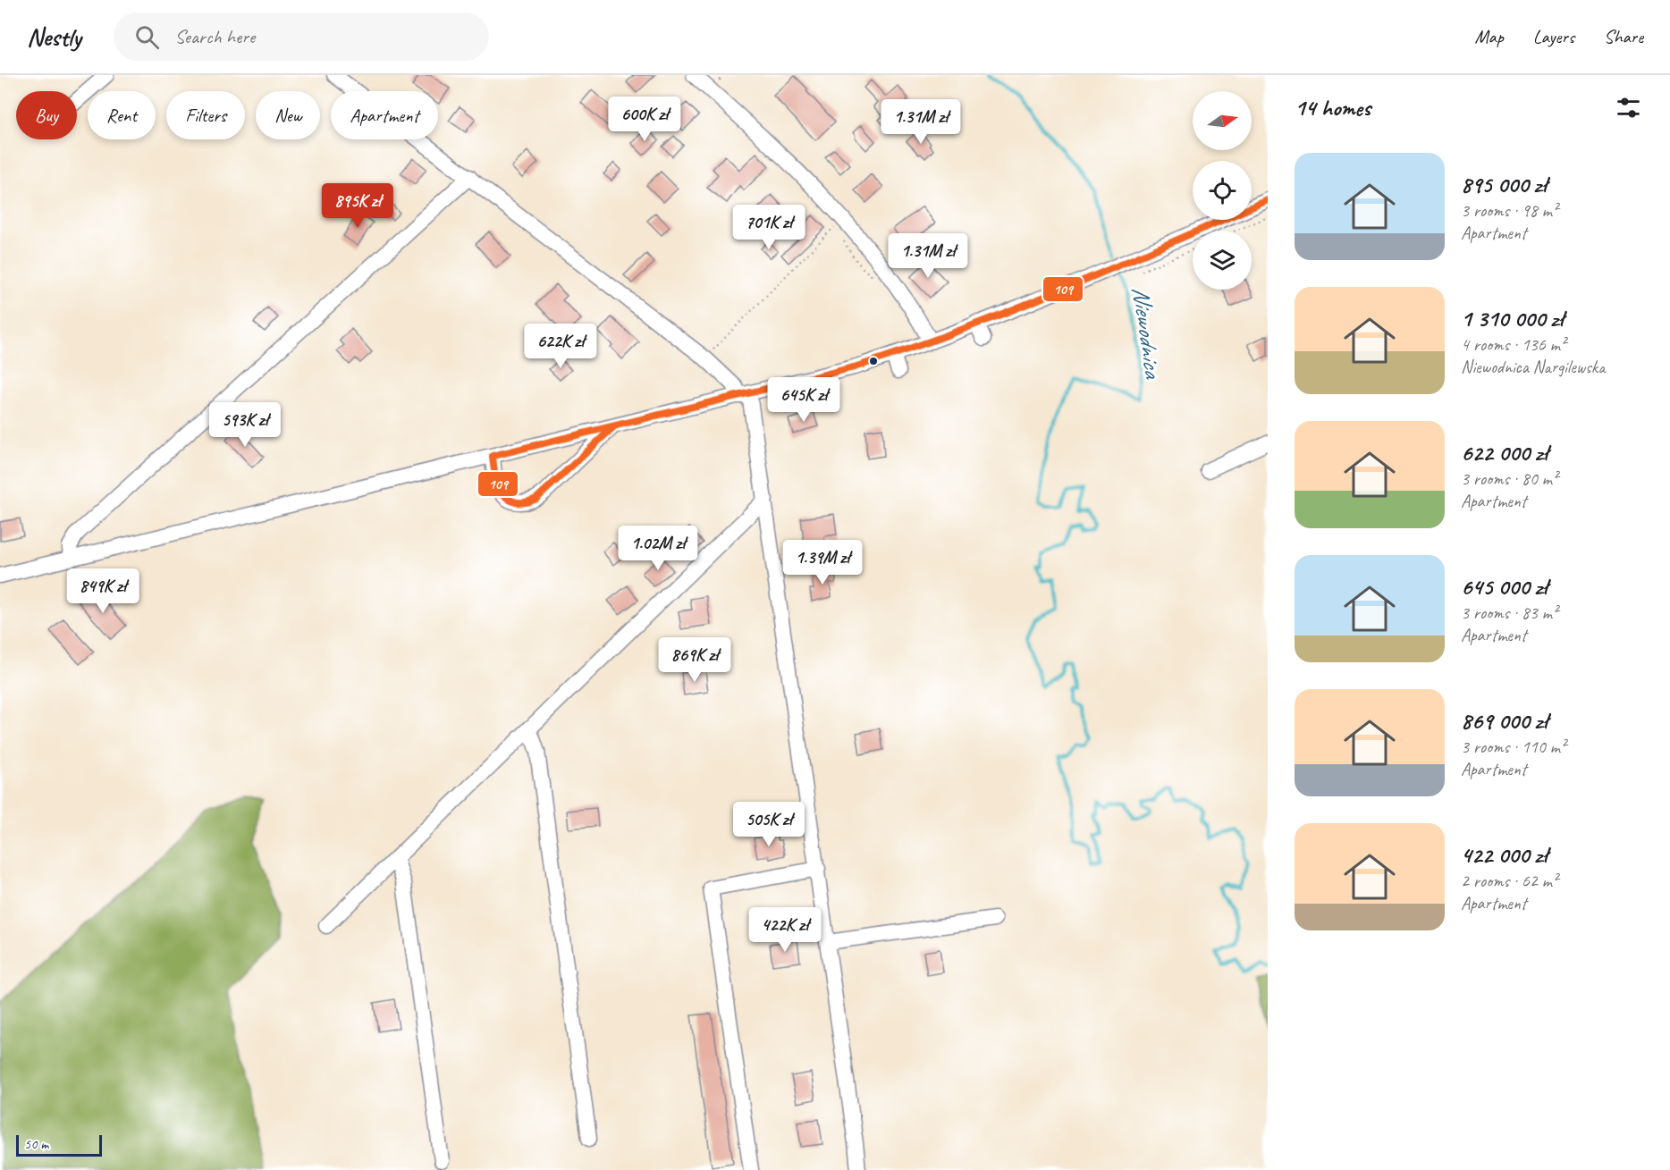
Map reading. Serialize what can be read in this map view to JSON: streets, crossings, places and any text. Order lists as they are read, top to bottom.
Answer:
{
  "water": ["Niewodnica"],
  "lines": ["transit line 109"],
  "scale_bar": "50 m",
  "north": "right",
  "page": {
    "header": "Nestly",
    "search": "Search here",
    "nav": ["Map", "Layers", "Share"],
    "heading": "14 homes",
    "chip": [
      "Buy",
      "Rent",
      "Filters",
      "New",
      "Apartment"
    ],
    "price": [
      "600K zł",
      "1.31M zł",
      "895K zł",
      "701K zł",
      "1.31M zł",
      "622K zł",
      "645K zł",
      "593K zł",
      "1.02M zł",
      "1.39M zł",
      "849K zł",
      "869K zł",
      "505K zł",
      "422K zł"
    ],
    "list": [
      {
        "name": "895 000 zł",
        "note": "3 rooms · 98 m² · Apartment"
      },
      {
        "name": "1 310 000 zł",
        "note": "4 rooms · 136 m² · Niewodnica Nargilewska"
      },
      {
        "name": "622 000 zł",
        "note": "3 rooms · 80 m² · Apartment"
      },
      {
        "name": "645 000 zł",
        "note": "3 rooms · 83 m² · Apartment"
      },
      {
        "name": "869 000 zł",
        "note": "3 rooms · 110 m² · Apartment"
      },
      {
        "name": "422 000 zł",
        "note": "2 rooms · 62 m² · Apartment"
      }
    ],
    "scale": "50 m"
  }
}
